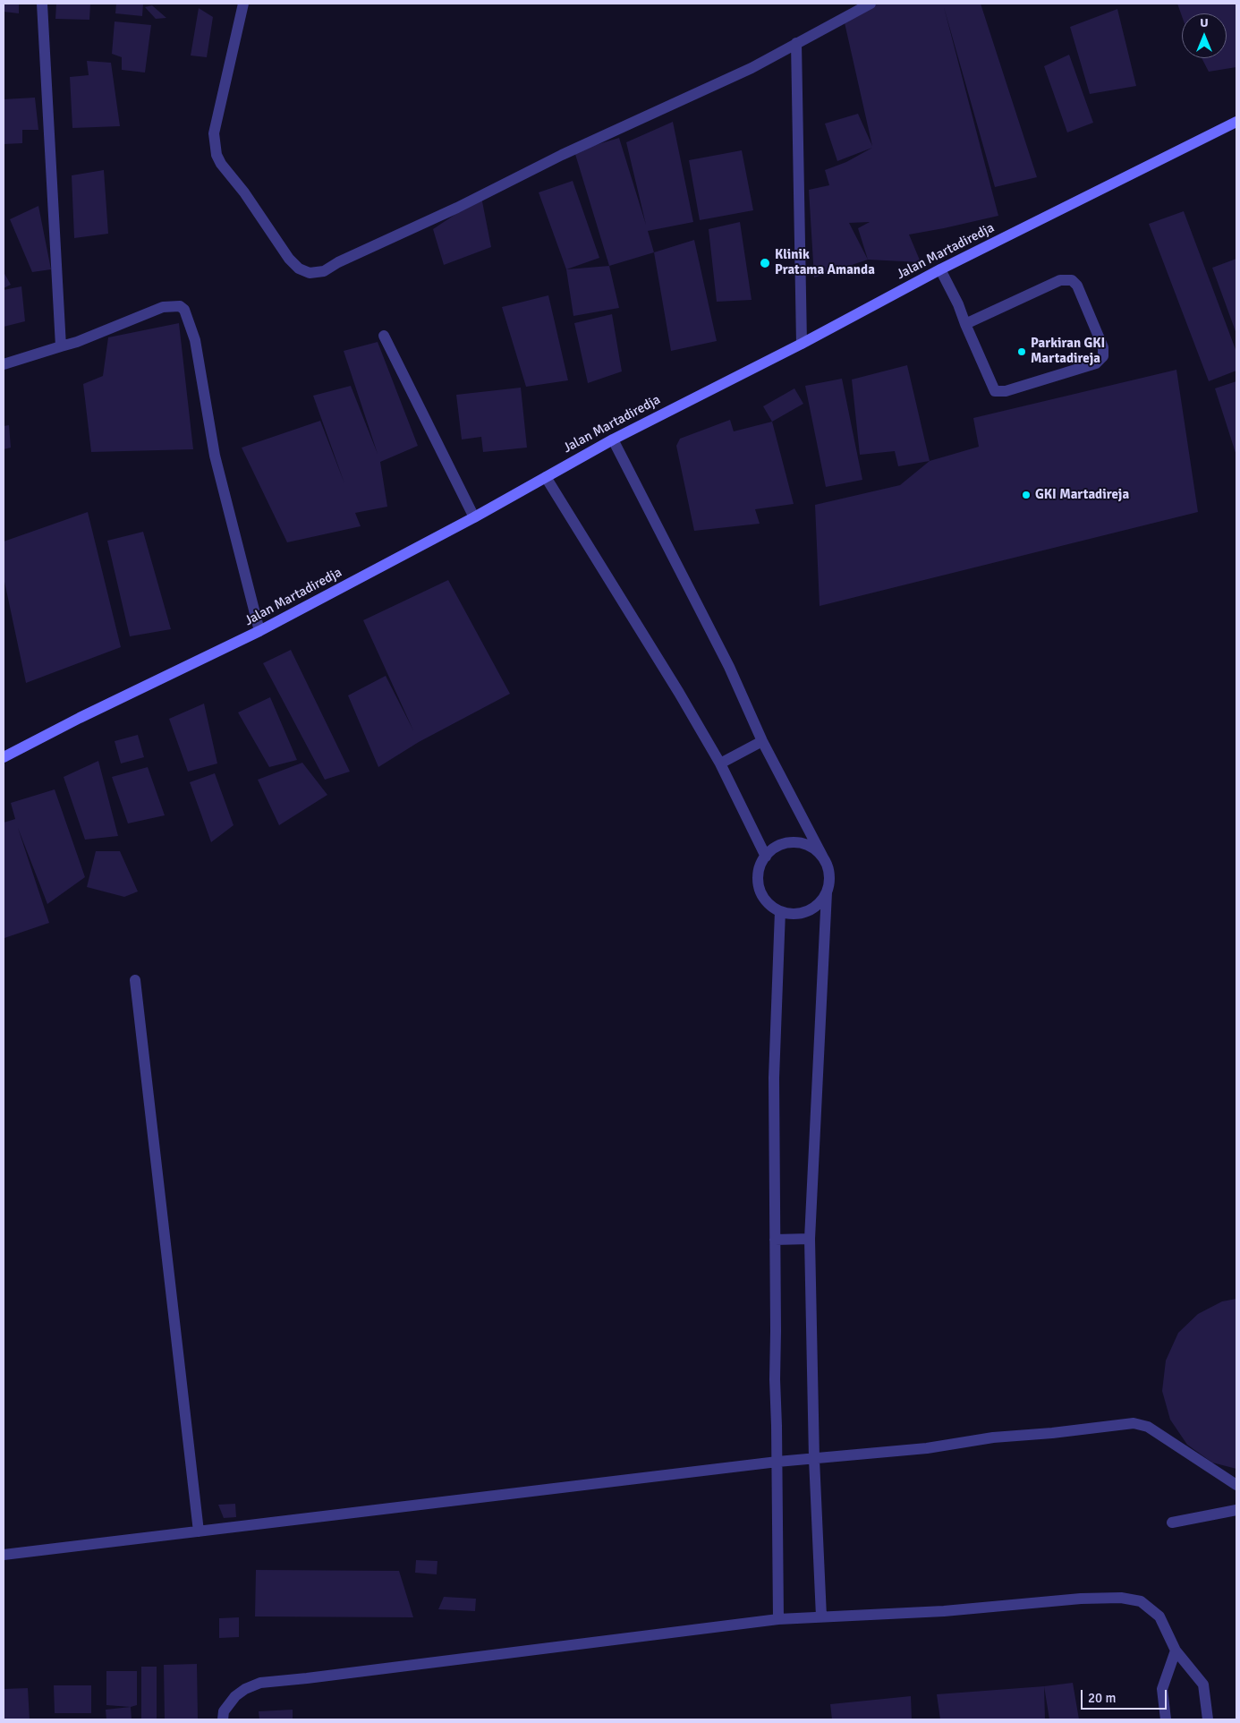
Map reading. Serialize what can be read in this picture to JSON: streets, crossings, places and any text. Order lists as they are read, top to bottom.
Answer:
{
  "streets": {
    "main road": ["Jalan Martadiredja"]
  },
  "places": ["Klinik Pratama Amanda", "Parkiran GKI Martadireja", "GKI Martadireja"],
  "scale_bar": "20 m",
  "north": "top"
}
